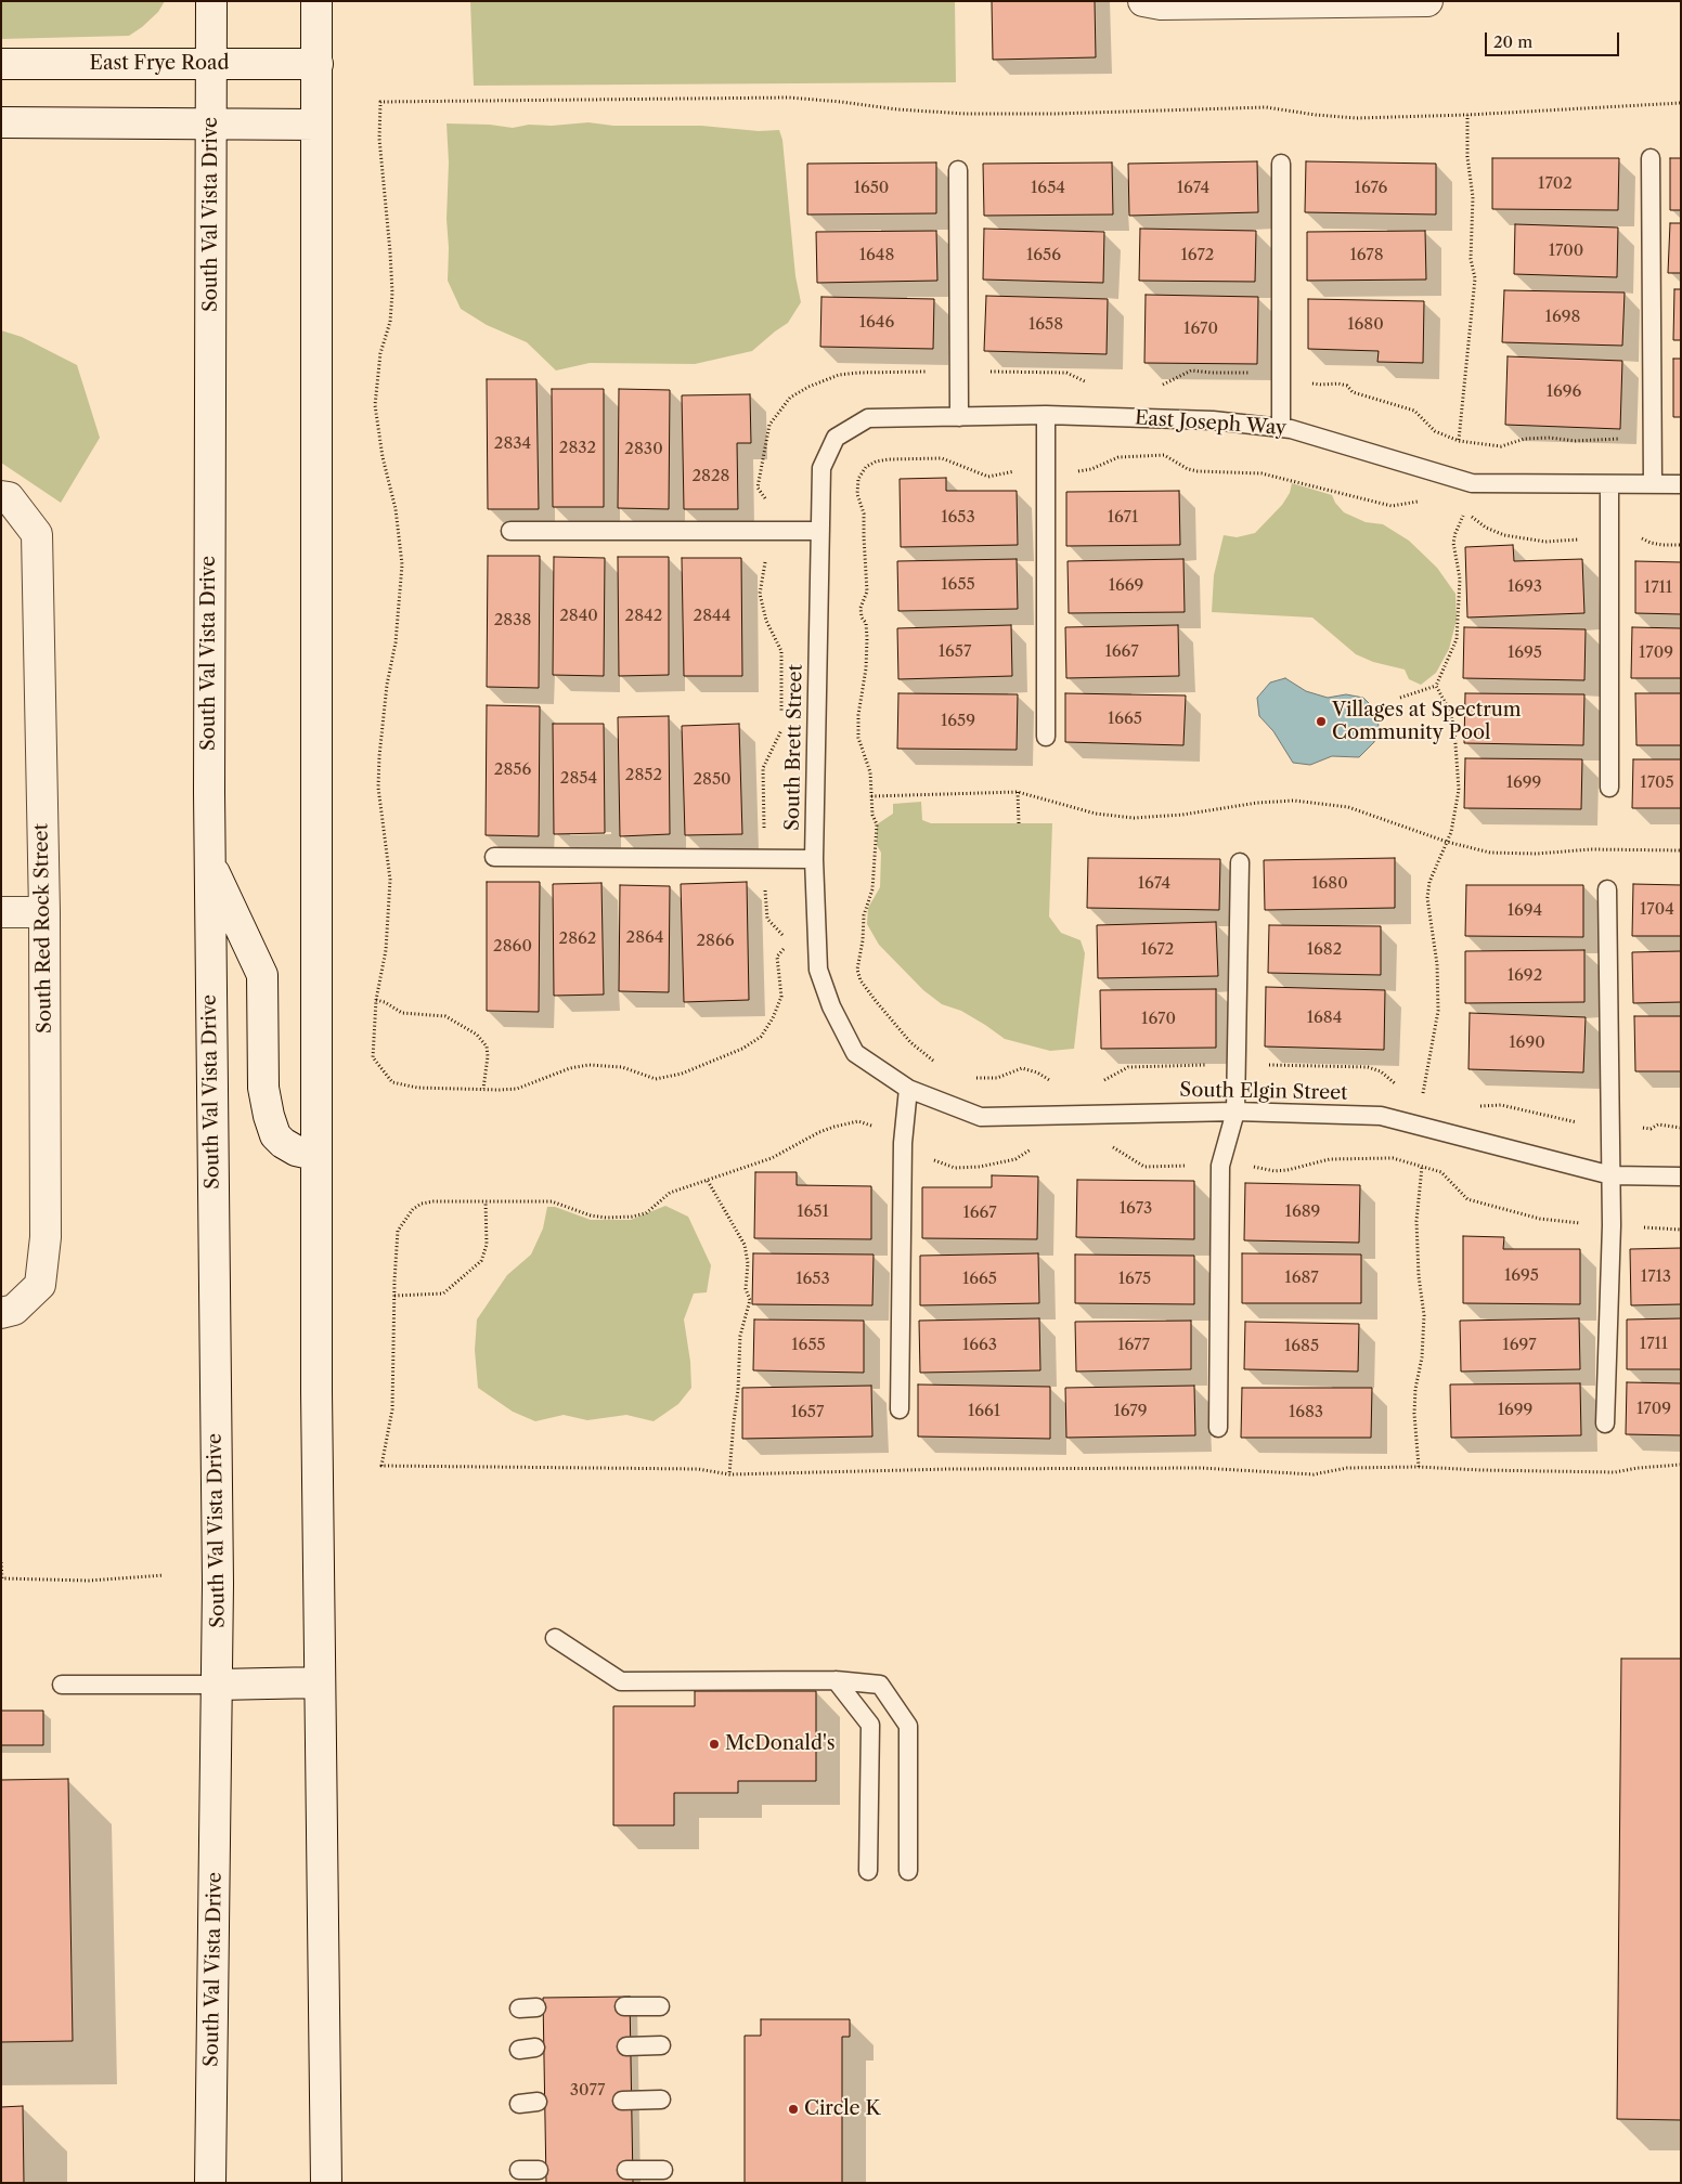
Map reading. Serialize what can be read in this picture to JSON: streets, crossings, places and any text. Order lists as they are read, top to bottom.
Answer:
{
  "streets": {
    "main road": ["East Frye Road", "South Val Vista Drive", "South Red Rock Street"],
    "lane": ["East Joseph Way", "South Brett Street", "South Elgin Street"]
  },
  "crossings": [
    ["East Frye Road", "South Val Vista Drive"],
    ["East Joseph Way", "South Brett Street"],
    ["South Brett Street", "South Elgin Street"]
  ],
  "places": ["Villages at Spectrum Community Pool", "McDonald's", "Circle K"],
  "house_numbers": [
    "1702",
    "1650",
    "1654",
    "1674",
    "1676",
    "1700",
    "1648",
    "1656",
    "1672",
    "1678",
    "1698",
    "1646",
    "1658",
    "1680",
    "1670",
    "1696",
    "2834",
    "2832",
    "2830",
    "2828",
    "1653",
    "1671",
    "1655",
    "1669",
    "1693",
    "1711",
    "2840",
    "2842",
    "2844",
    "2838",
    "1657",
    "1667",
    "1695",
    "1709",
    "1665",
    "1659",
    "2856",
    "2852",
    "2854",
    "2850",
    "1699",
    "1705",
    "1674",
    "1680",
    "1704",
    "1694",
    "2864",
    "2862",
    "2866",
    "2860",
    "1672",
    "1682",
    "1692",
    "1684",
    "1670",
    "1690",
    "1673",
    "1651",
    "1689",
    "1667",
    "1695",
    "1713",
    "1687",
    "1653",
    "1665",
    "1675",
    "1711",
    "1655",
    "1663",
    "1677",
    "1697",
    "1685",
    "1709",
    "1699",
    "1661",
    "1679",
    "1657",
    "1683",
    "3077"
  ],
  "scale_bar": "20 m"
}
